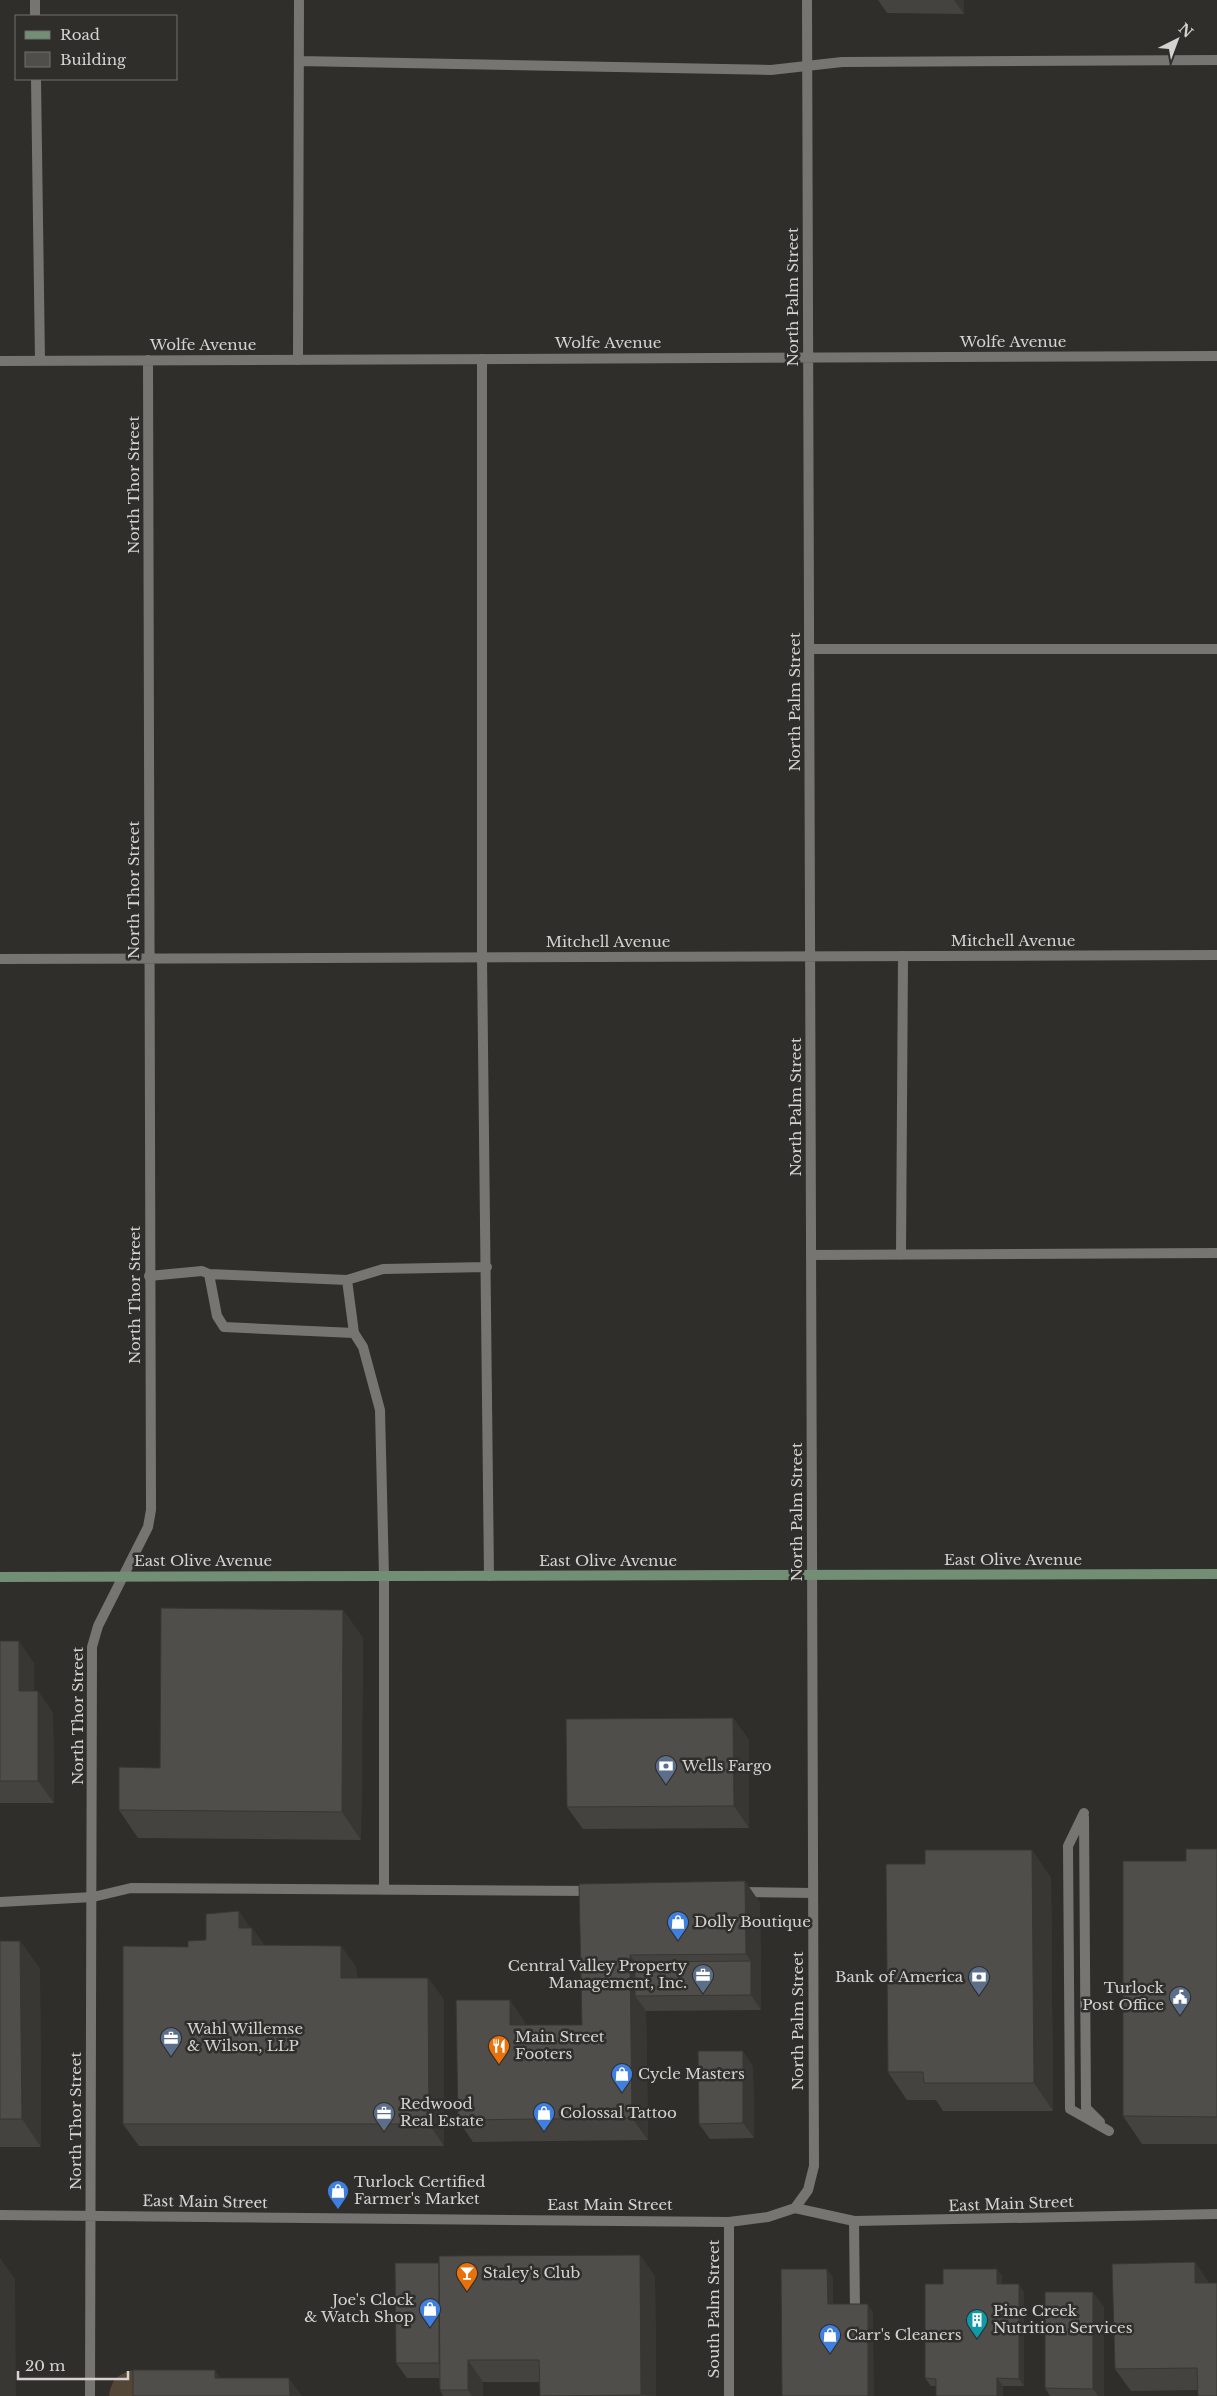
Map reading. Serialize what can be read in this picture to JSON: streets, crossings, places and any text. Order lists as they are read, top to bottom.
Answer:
{
  "streets": {
    "street": [
      "North Palm Street",
      "Wolfe Avenue",
      "North Thor Street",
      "Mitchell Avenue",
      "East Olive Avenue",
      "East Main Street",
      "South Palm Street"
    ]
  },
  "crossings": [
    ["North Palm Street", "Wolfe Avenue"],
    ["North Palm Street", "Mitchell Avenue"],
    ["North Palm Street", "East Olive Avenue"],
    ["North Palm Street", "East Main Street"],
    ["Wolfe Avenue", "North Thor Street"],
    ["North Thor Street", "Mitchell Avenue"],
    ["North Thor Street", "East Olive Avenue"],
    ["North Thor Street", "East Main Street"],
    ["East Main Street", "South Palm Street"]
  ],
  "places": {
    "bank": ["Wells Fargo", "Bank of America"],
    "shop": [
      "Dolly Boutique",
      "Cycle Masters",
      "Colossal Tattoo",
      "Turlock Certified Farmer's Market",
      "Joe's Clock & Watch Shop",
      "Carr's Cleaners"
    ],
    "office": ["Central Valley Property Management, Inc.", "Wahl Willemse & Wilson, LLP", "Redwood Real Estate"],
    "public building": ["Turlock Post Office"],
    "restaurant": ["Main Street Footers"],
    "bar": ["Staley's Club"],
    "building": ["Pine Creek Nutrition Services"]
  },
  "legend": ["Road", "Building"],
  "scale_bar": "20 m",
  "north": "top right"
}
